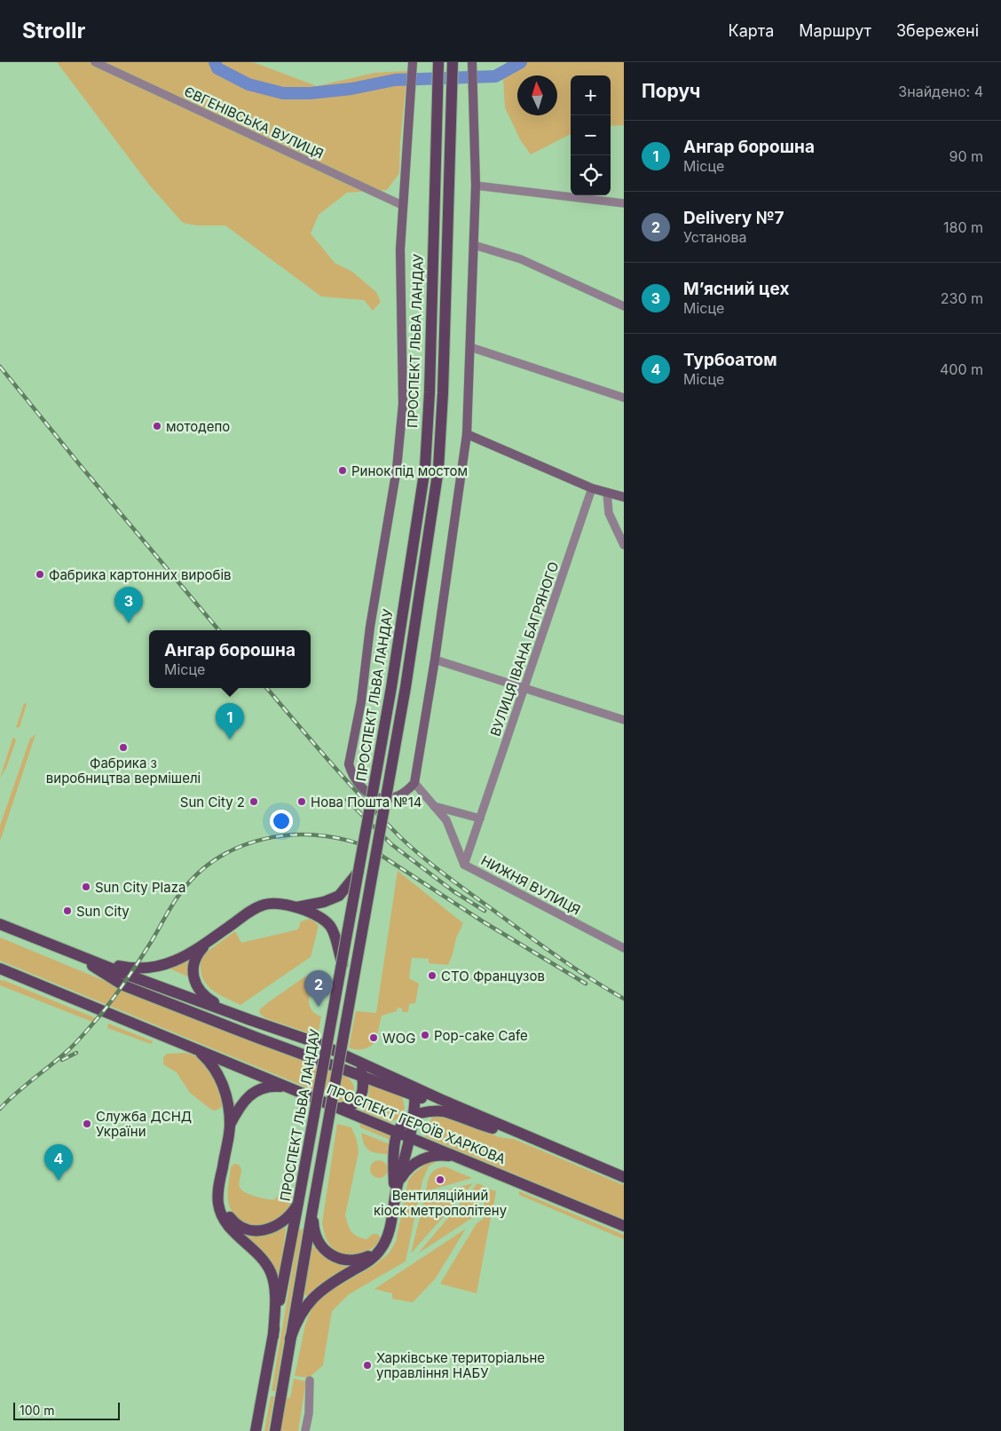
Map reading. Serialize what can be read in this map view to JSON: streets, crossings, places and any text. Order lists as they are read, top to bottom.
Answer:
{
  "streets": {
    "main road": ["ПРОСПЕКТ ЛЬВА ЛАНДАУ", "ПРОСПЕКТ ГЕРОЇВ ХАРКОВА"],
    "street": ["ЄВГЕНІВСЬКА ВУЛИЦЯ", "ВУЛИЦЯ ІВАНА БАГРЯНОГО", "НИЖНЯ ВУЛИЦЯ"]
  },
  "crossings": [
    ["ВУЛИЦЯ ІВАНА БАГРЯНОГО", "НИЖНЯ ВУЛИЦЯ"]
  ],
  "places": [
    "мотодепо",
    "Ринок під мостом",
    "Фабрика картонних виробів",
    "Фабрика з виробництва вермішелі",
    "Sun City 2",
    "Нова Пошта №14",
    "Sun City Plaza",
    "Sun City",
    "СТО Французов",
    "Pop-cake Cafe",
    "WOG",
    "Служба ДСНД України",
    "Вентиляційний кіоск метрополітену",
    "Харківське територіальне управління НАБУ"
  ],
  "scale_bar": "100 m",
  "north": "top",
  "page": {
    "header": "Strollr",
    "nav": ["Карта", "Маршрут", "Збережені"],
    "heading": ["Поруч", "Знайдено: 4"],
    "map_buttons": ["+", "−"],
    "list": [
      {
        "mark": "1",
        "name": "Ангар борошна",
        "note": "Місце",
        "value": "90 m"
      },
      {
        "mark": "2",
        "name": "Delivery №7",
        "note": "Установа",
        "value": "180 m"
      },
      {
        "mark": "3",
        "name": "М’ясний цех",
        "note": "Місце",
        "value": "230 m"
      },
      {
        "mark": "4",
        "name": "Турбоатом",
        "note": "Місце",
        "value": "400 m"
      }
    ],
    "pins": [
      "3",
      "1",
      "2",
      "4"
    ],
    "popup": ["Ангар борошна", "Місце"],
    "scale": "100 m"
  }
}
